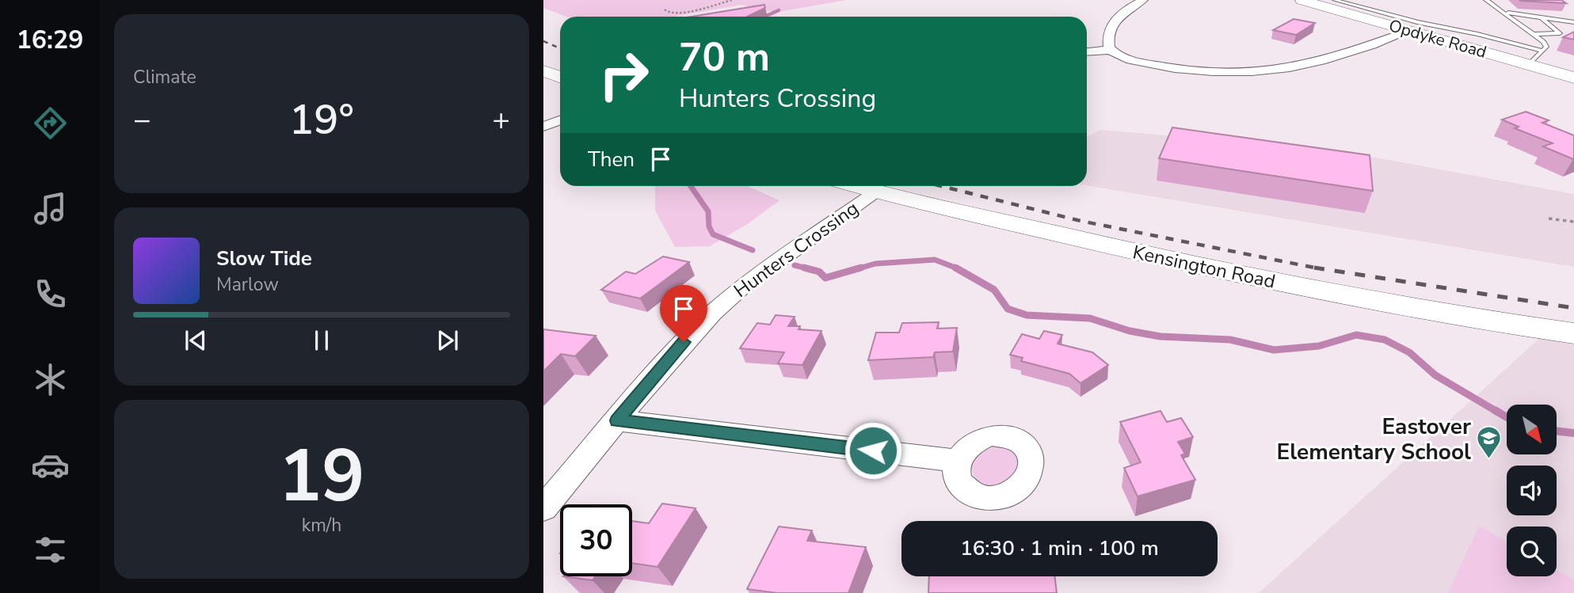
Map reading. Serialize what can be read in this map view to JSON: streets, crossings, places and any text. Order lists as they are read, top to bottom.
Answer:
{
  "streets": {
    "street": ["Opdyke Road", "Hunters Crossing", "Kensington Road"]
  },
  "crossings": [
    ["Hunters Crossing", "Kensington Road"]
  ],
  "places": {
    "school or university": ["Eastover Elementary School"]
  },
  "north": "bottom right",
  "page": {
    "tabs": "16:29",
    "tile": [
      "Climate",
      ["19", "km/h"]
    ],
    "turn": ["70 m", "Hunters Crossing"],
    "heat": ["−", "19°", "+"],
    "then": "Then",
    "song": ["Slow Tide", "Marlow"],
    "limit": "30",
    "trip": "16:30 · 1 min · 100 m"
  }
}
